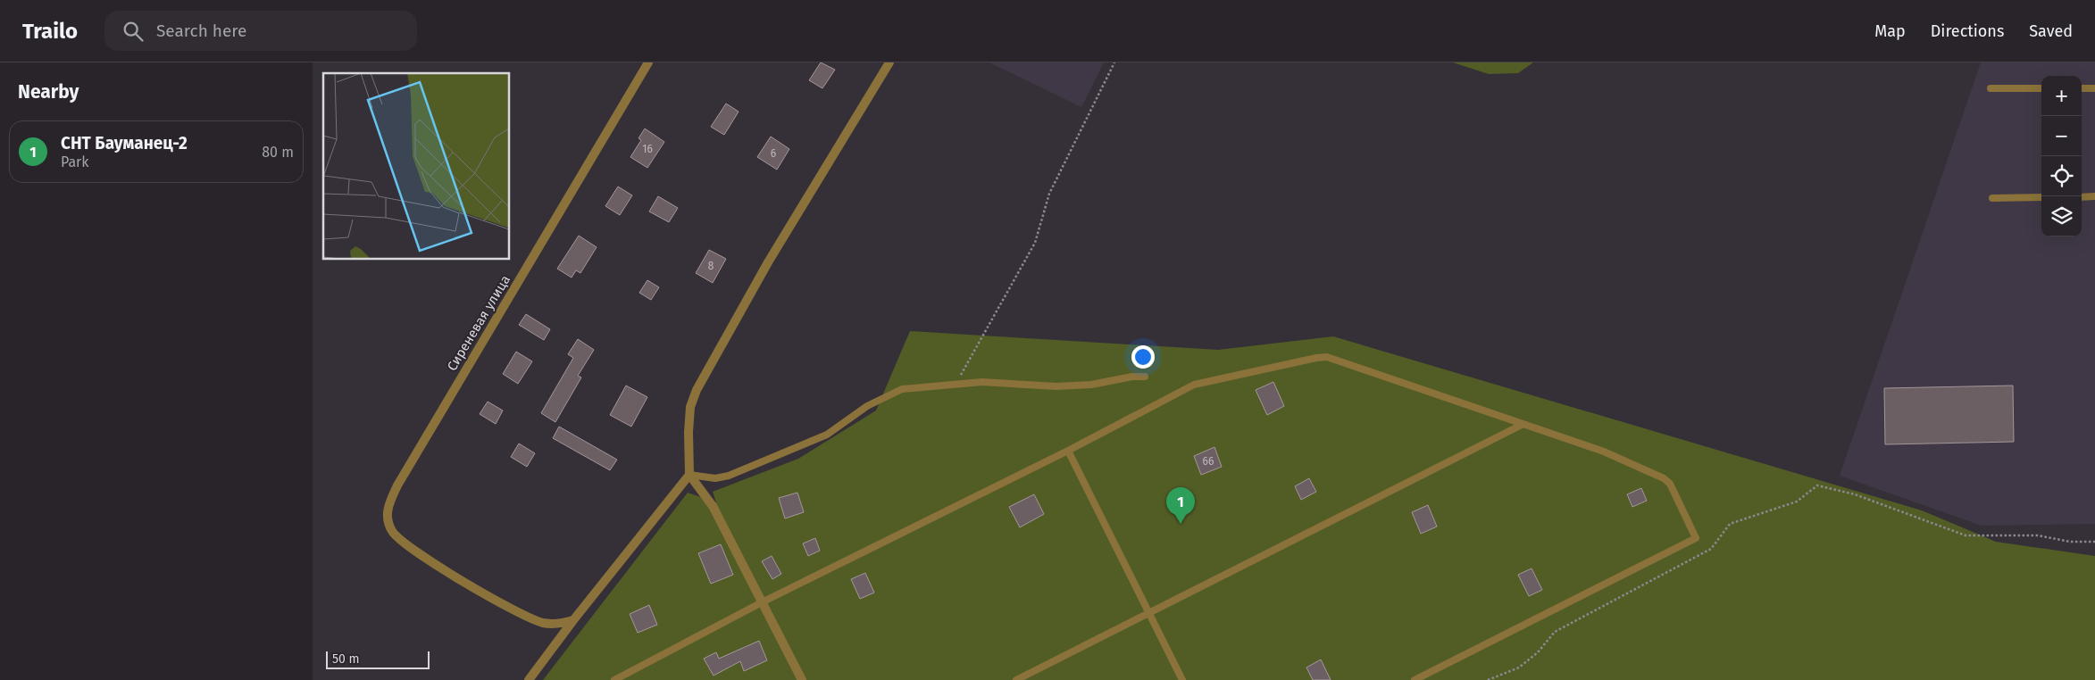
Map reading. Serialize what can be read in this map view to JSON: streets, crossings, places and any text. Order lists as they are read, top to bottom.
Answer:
{
  "streets": {
    "street": ["Сиреневая улица"]
  },
  "house_numbers": [
    "16",
    "6",
    "8",
    "66"
  ],
  "scale_bar": "50 m",
  "page": {
    "header": "Trailo",
    "search": "Search here",
    "nav": ["Map", "Directions", "Saved"],
    "heading": "Nearby",
    "map_buttons": ["+", "−"],
    "list": [
      {
        "mark": "1",
        "name": "СНТ Бауманец-2",
        "note": "Park",
        "value": "80 m"
      }
    ],
    "pins": "1",
    "scale": "50 m"
  }
}
